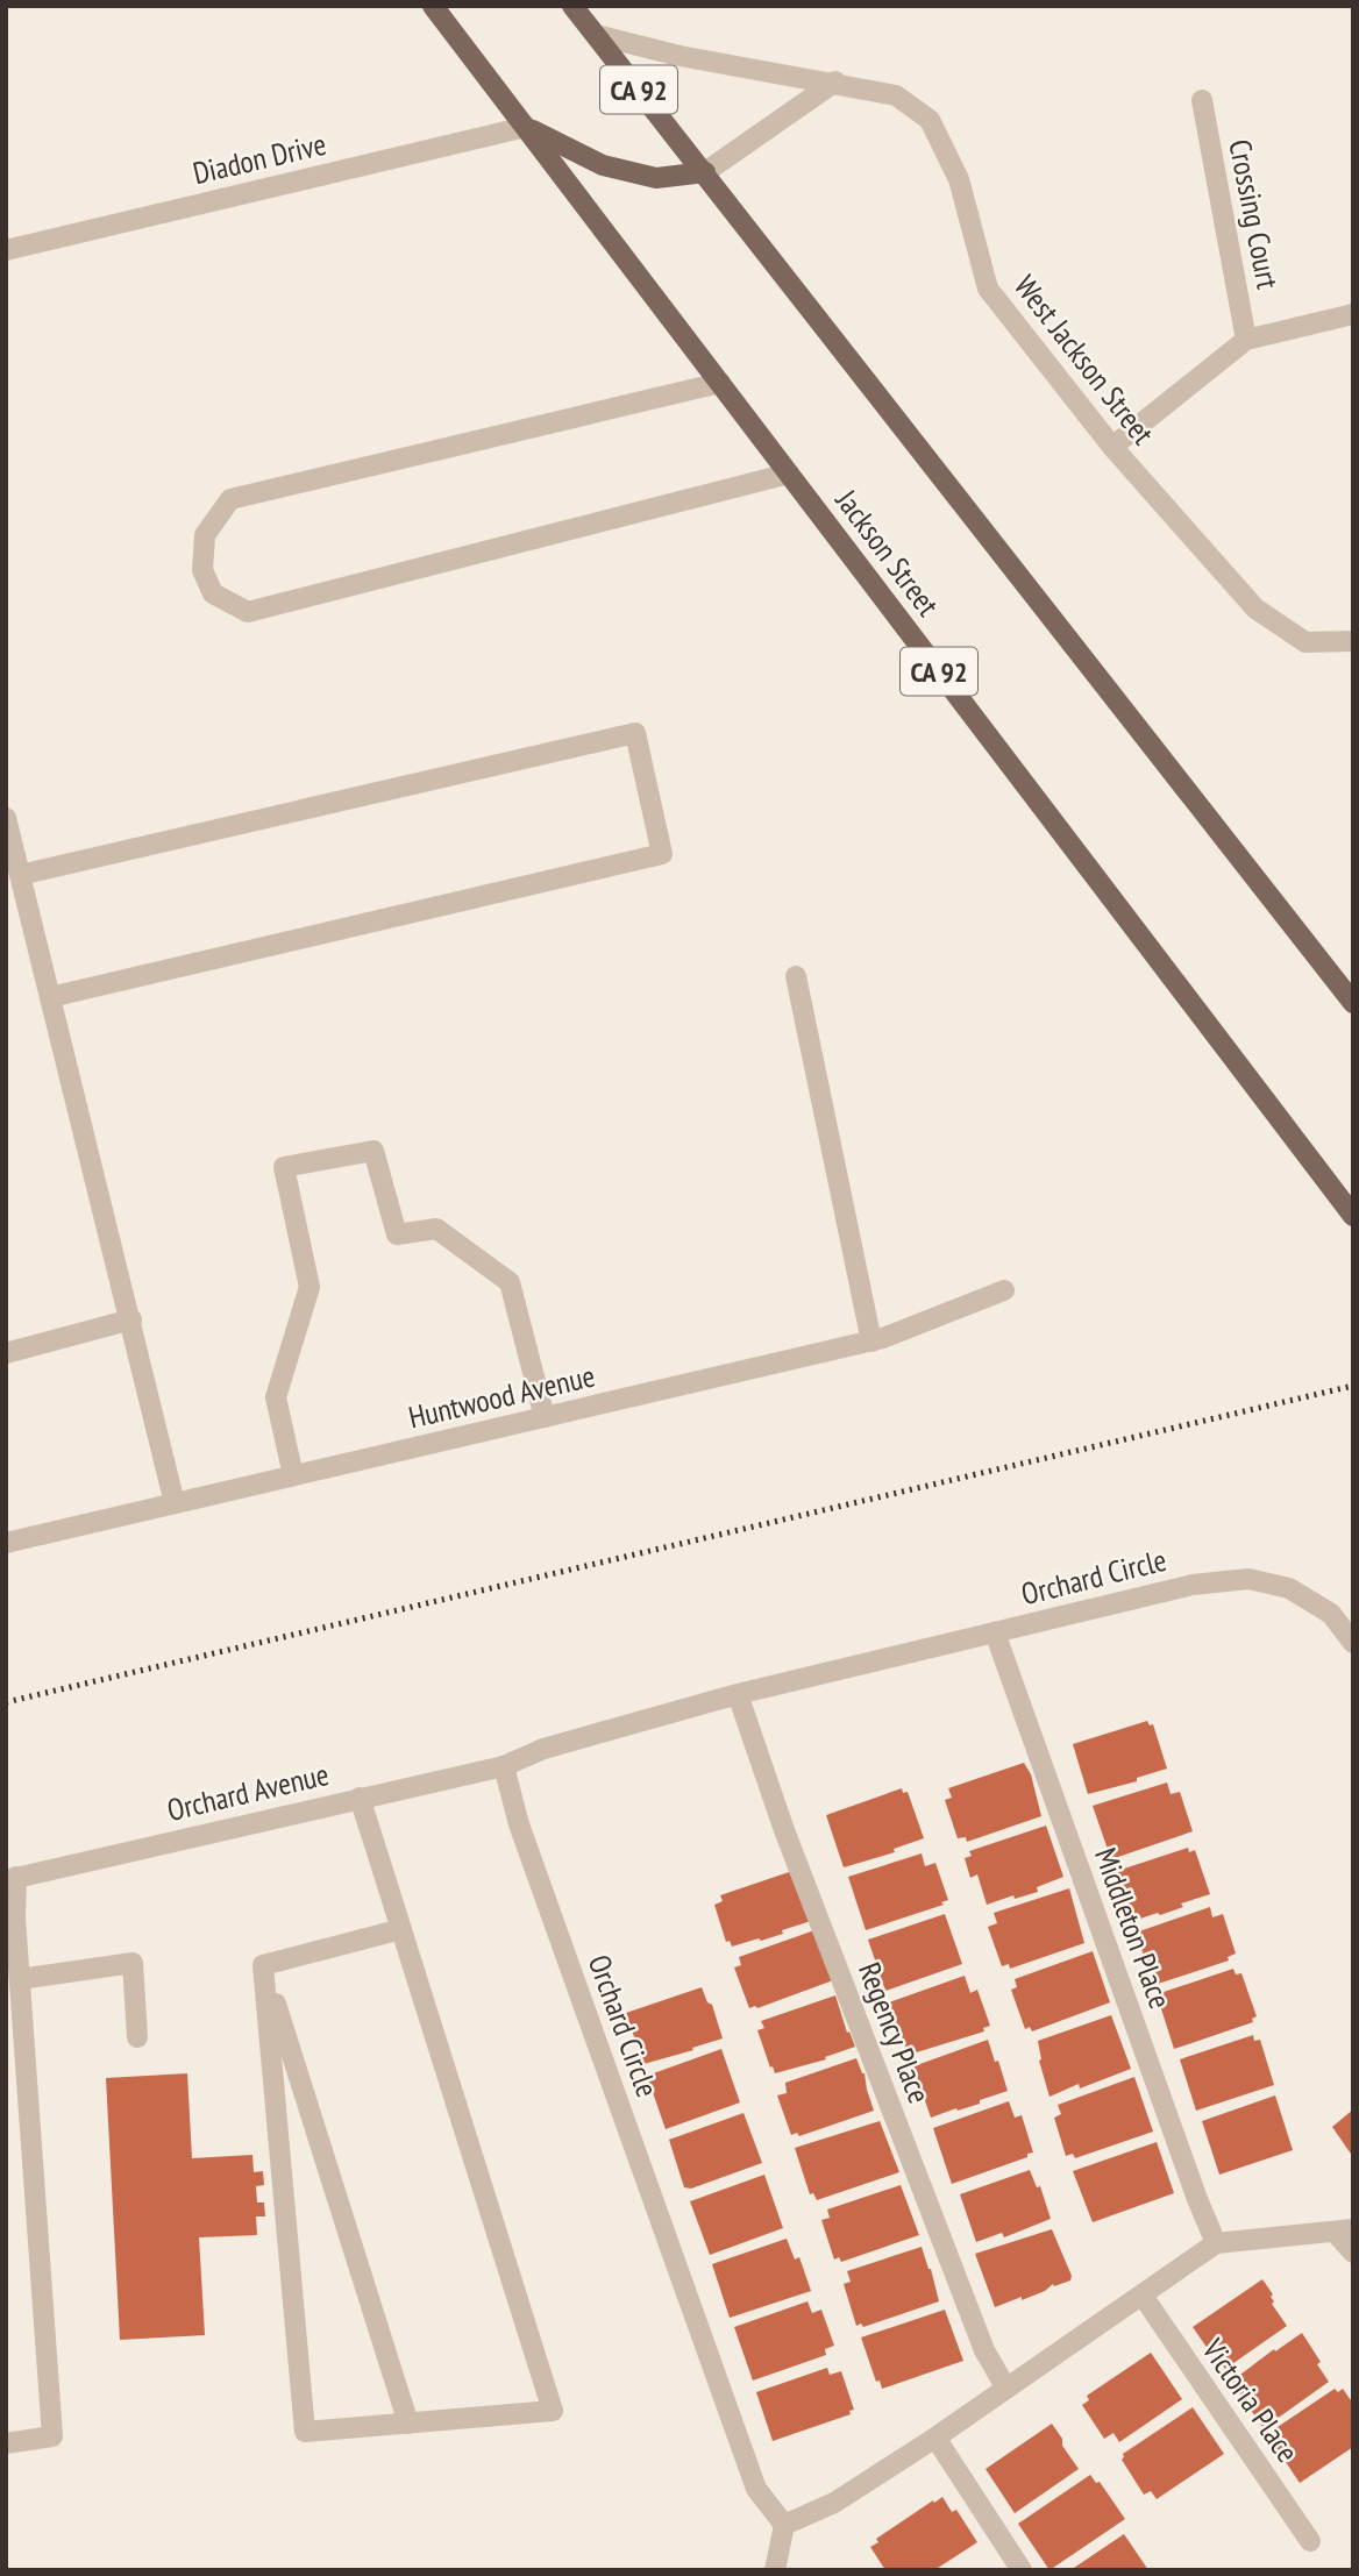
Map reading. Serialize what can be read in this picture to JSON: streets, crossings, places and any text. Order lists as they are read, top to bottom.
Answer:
{
  "streets": {
    "main road": ["CA 92", "Jackson Street"],
    "street": [
      "Diadon Drive",
      "Crossing Court",
      "West Jackson Street",
      "Huntwood Avenue",
      "Orchard Circle",
      "Orchard Avenue",
      "Middleton Place",
      "Regency Place",
      "Victoria Place"
    ]
  },
  "crossings": [
    ["CA 92", "West Jackson Street"],
    ["Diadon Drive", "Jackson Street"],
    ["Orchard Circle", "Orchard Avenue"],
    ["Orchard Circle", "Middleton Place"],
    ["Orchard Circle", "Regency Place"]
  ]
}
